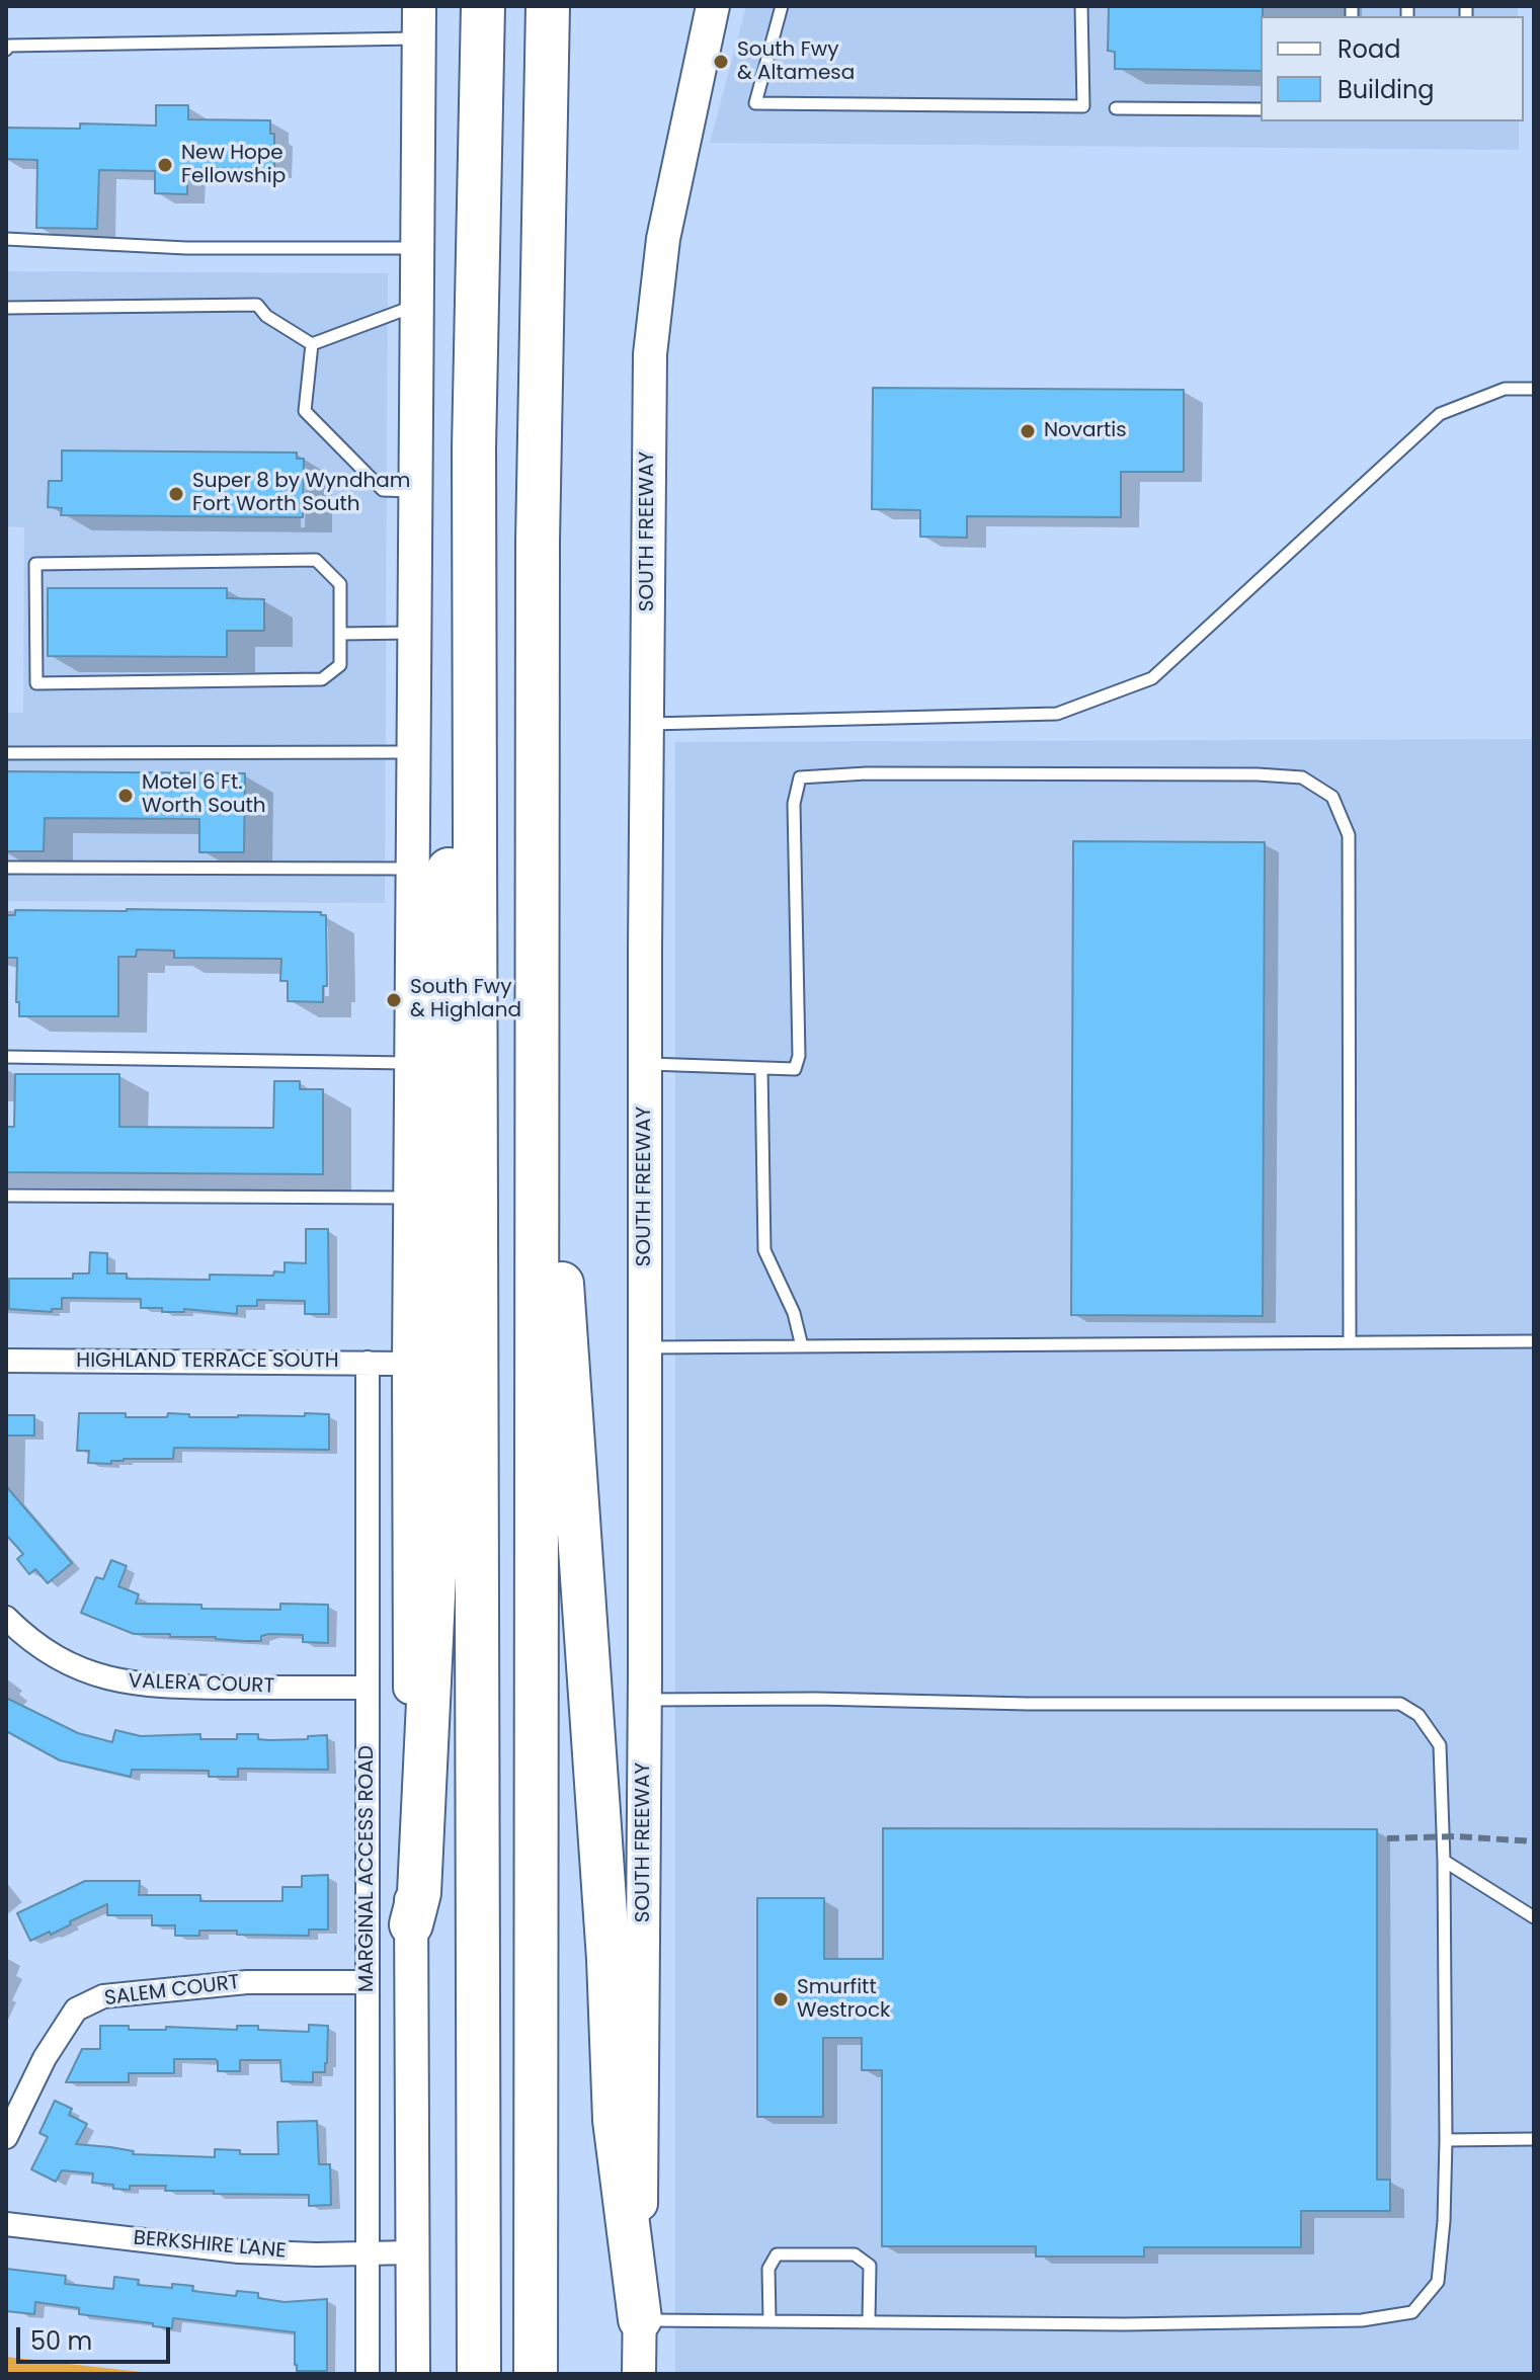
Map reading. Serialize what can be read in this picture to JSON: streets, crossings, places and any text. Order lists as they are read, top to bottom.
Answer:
{
  "streets": {
    "main road": ["SOUTH FREEWAY"],
    "street": [
      "HIGHLAND TERRACE SOUTH",
      "VALERA COURT",
      "MARGINAL ACCESS ROAD",
      "SALEM COURT",
      "BERKSHIRE LANE"
    ]
  },
  "crossings": [
    ["HIGHLAND TERRACE SOUTH", "MARGINAL ACCESS ROAD"],
    ["VALERA COURT", "MARGINAL ACCESS ROAD"],
    ["MARGINAL ACCESS ROAD", "SALEM COURT"],
    ["MARGINAL ACCESS ROAD", "BERKSHIRE LANE"]
  ],
  "places": [
    "South Fwy & Altamesa",
    "New Hope Fellowship",
    "Novartis",
    "Super 8 by Wyndham Fort Worth South",
    "Motel 6 Ft. Worth South",
    "South Fwy & Highland",
    "Smurfitt Westrock"
  ],
  "legend": ["Road", "Building"],
  "scale_bar": "50 m"
}
